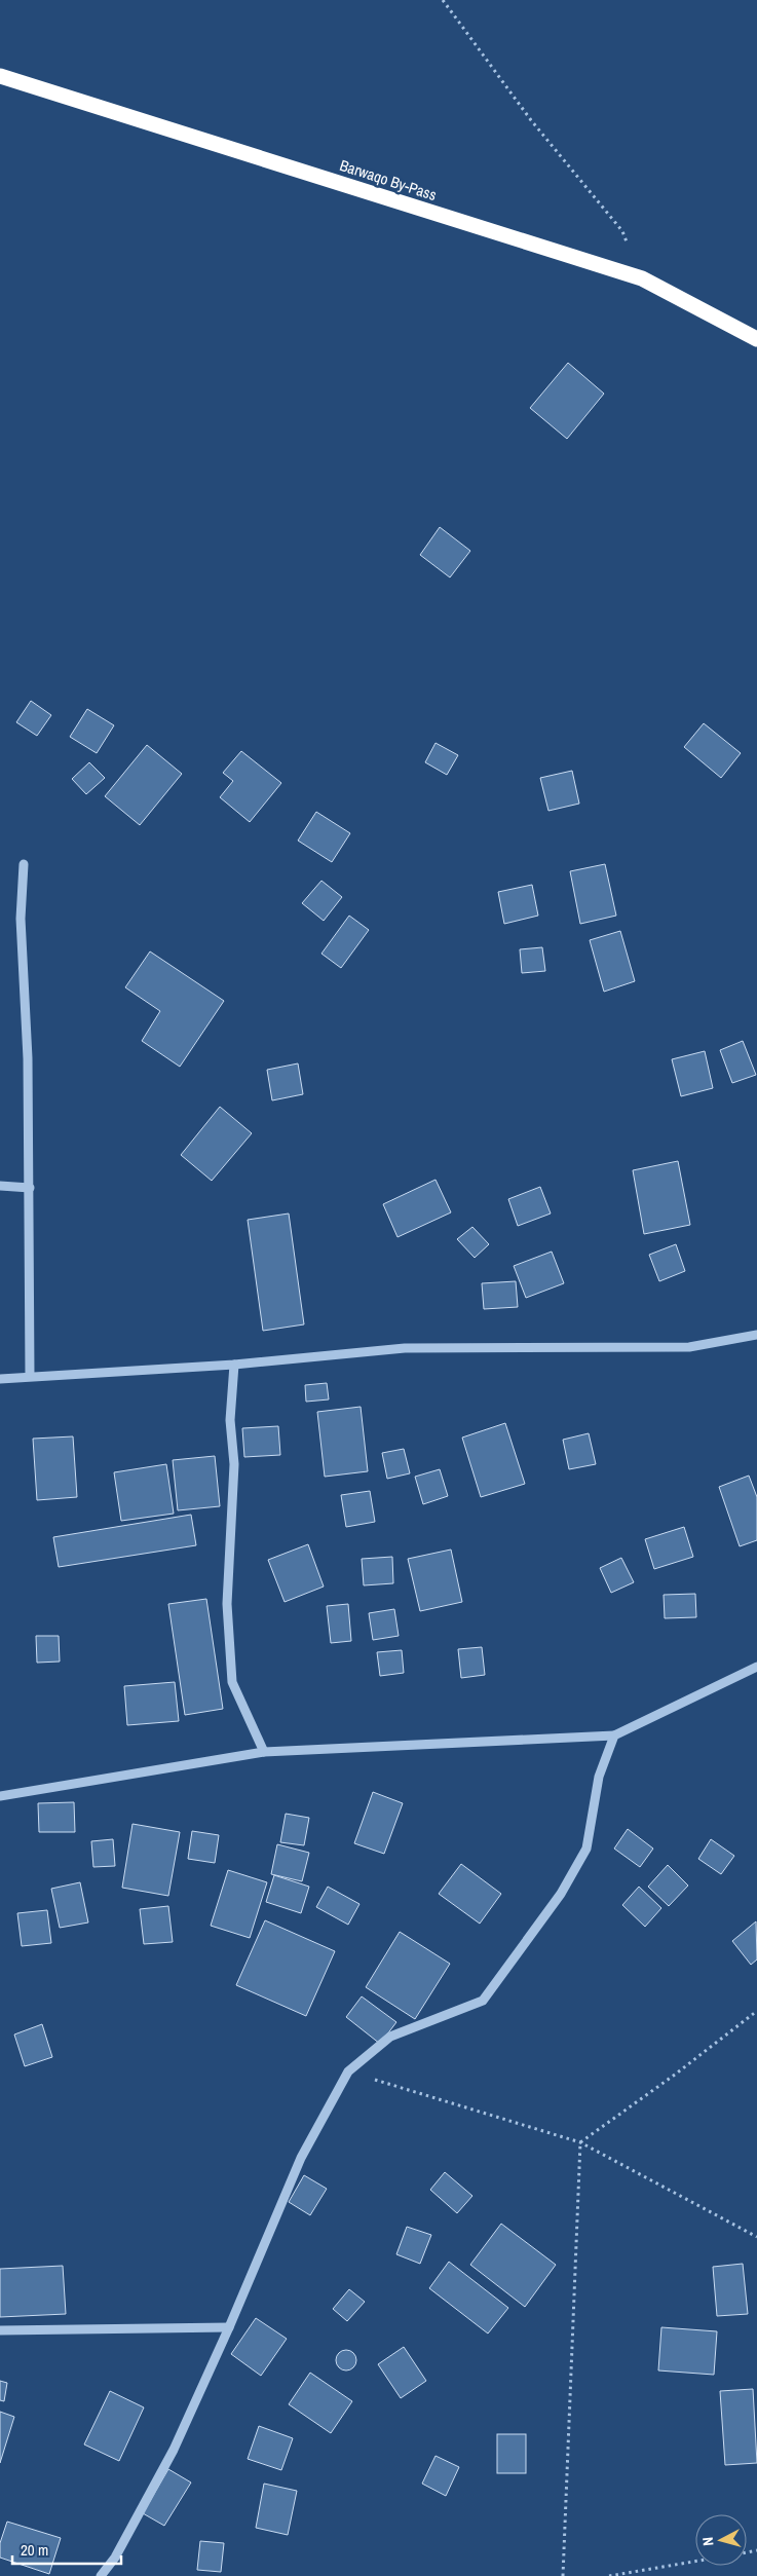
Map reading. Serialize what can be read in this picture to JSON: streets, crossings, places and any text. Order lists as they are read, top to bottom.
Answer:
{
  "streets": {
    "highway": ["Barwaqo By-Pass"]
  },
  "scale_bar": "20 m",
  "north": "left"
}
